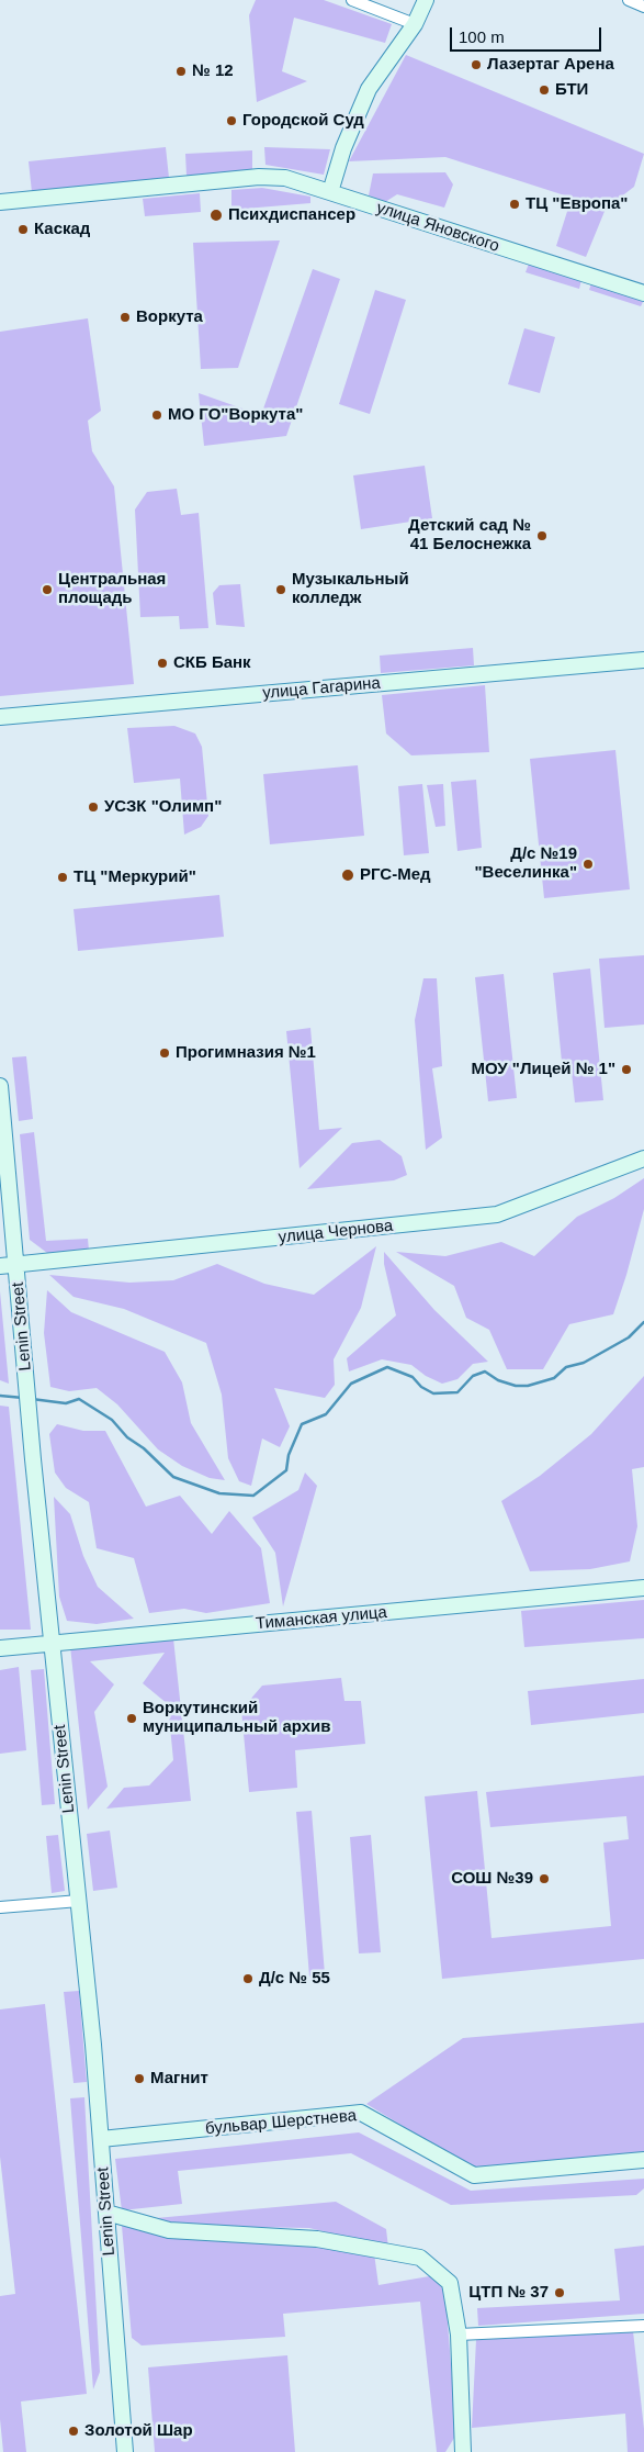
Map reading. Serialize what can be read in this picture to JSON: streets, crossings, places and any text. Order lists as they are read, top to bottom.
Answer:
{
  "streets": {
    "main road": [
      "улица Яновского",
      "улица Гагарина",
      "улица Чернова",
      "Lenin Street",
      "Тиманская улица",
      "бульвар Шерстнева"
    ]
  },
  "crossings": [
    ["улица Чернова", "Lenin Street"],
    ["Lenin Street", "Тиманская улица"],
    ["Lenin Street", "бульвар Шерстнева"]
  ],
  "places": [
    "Лазертаг Арена",
    "№ 12",
    "БТИ",
    "Городской Суд",
    "ТЦ \"Европа\"",
    "Психдиспансер",
    "Каскад",
    "Воркута",
    "МО ГО\"Воркута\"",
    "Детский сад № 41 Белоснежка",
    "Центральная площадь",
    "Музыкальный колледж",
    "СКБ Банк",
    "УСЗК \"Олимп\"",
    "Д/с №19 \"Веселинка\"",
    "РГС-Мед",
    "ТЦ \"Меркурий\"",
    "Прогимназия №1",
    "МОУ \"Лицей № 1\"",
    "Воркутинский муниципальный архив",
    "СОШ №39",
    "Д/с № 55",
    "Магнит",
    "ЦТП № 37",
    "Золотой Шар"
  ],
  "scale_bar": "100 m"
}
